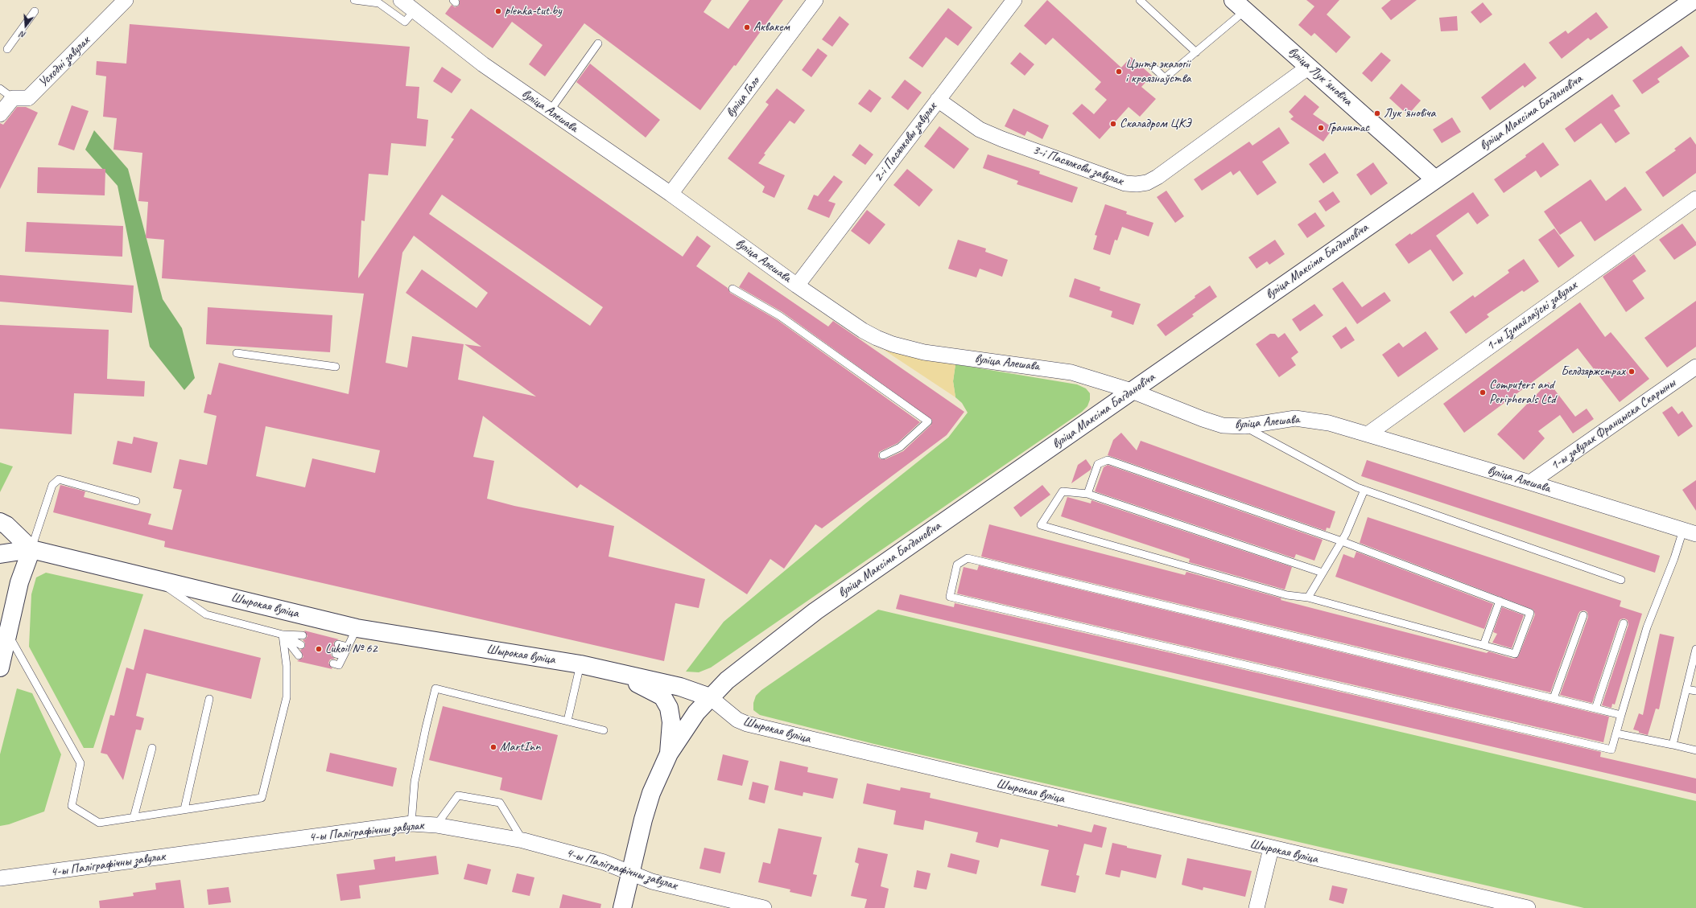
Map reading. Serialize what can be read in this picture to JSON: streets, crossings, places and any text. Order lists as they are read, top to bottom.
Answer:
{
  "streets": {
    "main road": ["вуліца Лукʼяновіча", "вуліца Максіма Багдановіча", "Шырокая вуліца"],
    "street": [
      "Усходні завулак",
      "вуліца Гало",
      "вуліца Алешава",
      "2-і Пасялковы завулак",
      "3-і Пасялковы завулак",
      "1-ы Ізмайлаўскі завулак",
      "1-ы завулак Францыска Скарыны",
      "4-ы Паліграфічны завулак"
    ]
  },
  "crossings": [
    ["вуліца Лукʼяновіча", "вуліца Максіма Багдановіча"],
    ["вуліца Лукʼяновіча", "3-і Пасялковы завулак"],
    ["вуліца Гало", "вуліца Алешава"],
    ["вуліца Алешава", "вуліца Максіма Багдановіча"],
    ["вуліца Алешава", "2-і Пасялковы завулак"],
    ["вуліца Алешава", "1-ы Ізмайлаўскі завулак"],
    ["вуліца Алешава", "1-ы завулак Францыска Скарыны"],
    ["вуліца Максіма Багдановіча", "Шырокая вуліца"],
    ["вуліца Максіма Багдановіча", "4-ы Паліграфічны завулак"],
    ["2-і Пасялковы завулак", "3-і Пасялковы завулак"]
  ],
  "places": [
    "plenka-tut.by",
    "Аквакем",
    "Цэнтр экалогіі і краязнаўства",
    "Лукʼяновіча",
    "Скаладром ЦКЭ",
    "Гранитас",
    "Белдзяржстрах",
    "Computers and Peripherals Ltd",
    "Lukoil № 62",
    "MartInn"
  ],
  "north": "bottom"
}
